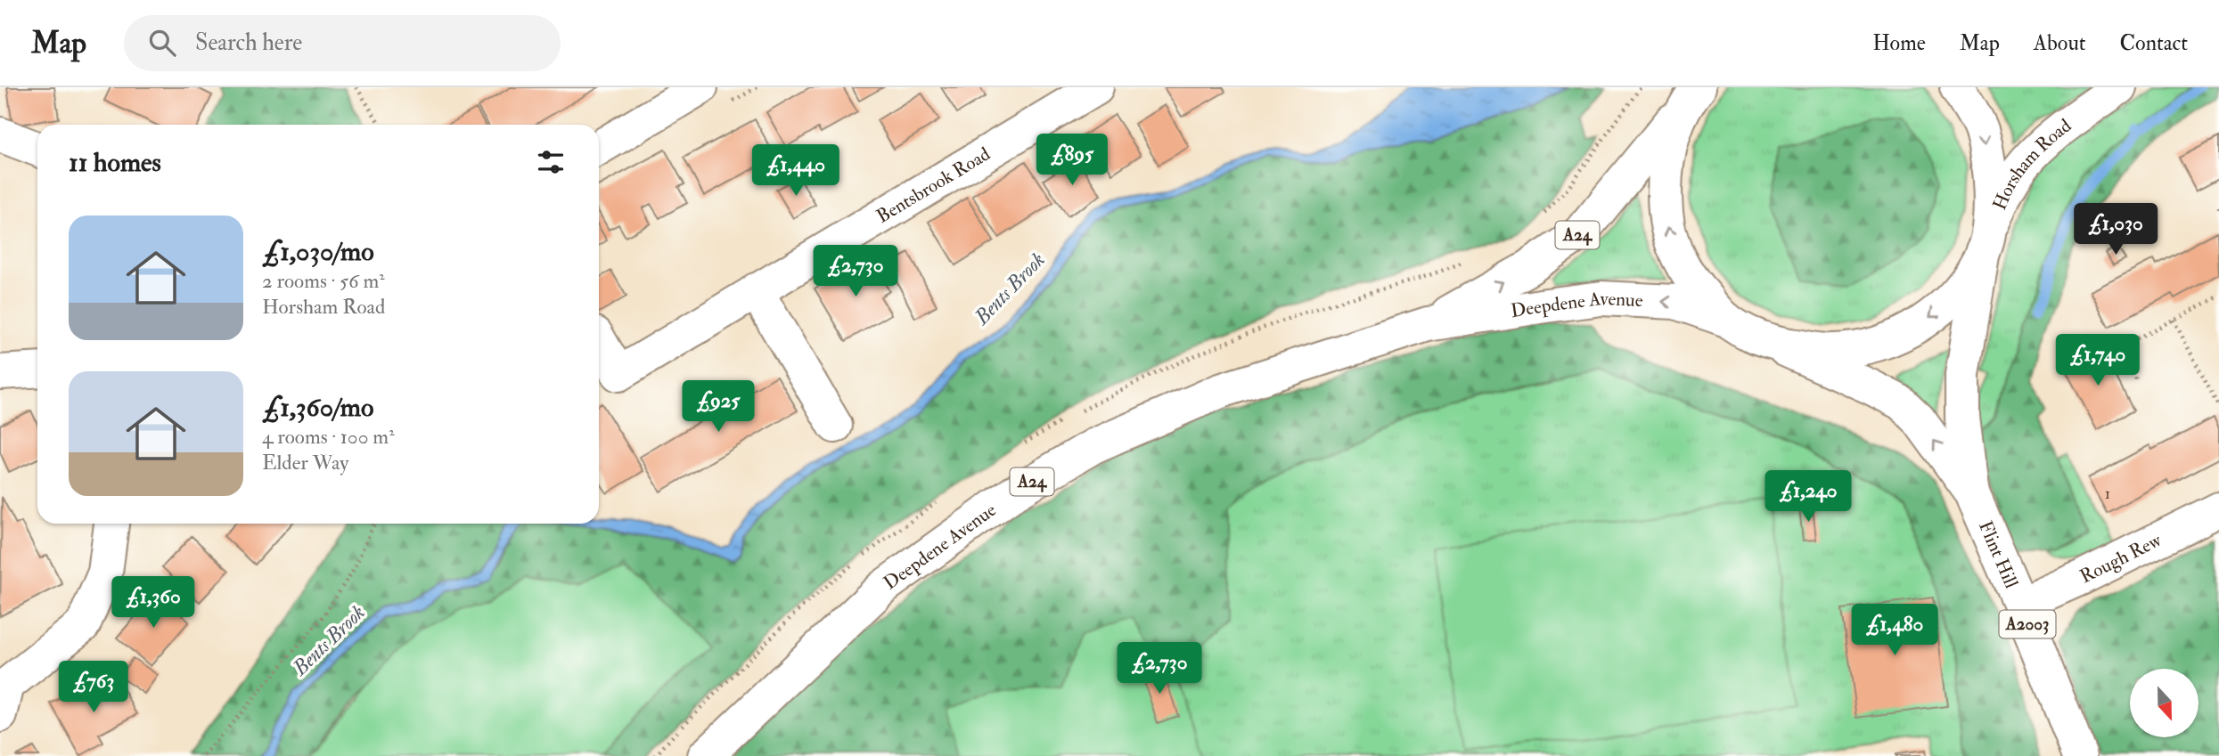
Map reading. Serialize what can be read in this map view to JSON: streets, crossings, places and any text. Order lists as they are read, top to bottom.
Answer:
{
  "streets": {
    "main road": [
      "Horsham Road",
      "Bentsbrook Road",
      "A24",
      "Deepdene Avenue",
      "Flint Hill",
      "Rough Rew",
      "A2003"
    ]
  },
  "crossings": [
    ["Horsham Road", "Flint Hill"],
    ["Deepdene Avenue", "Flint Hill"],
    ["Flint Hill", "Rough Rew"]
  ],
  "water": ["Bents Brook"],
  "house_numbers": ["1"],
  "north": "bottom",
  "page": {
    "header": "Map",
    "search": "Search here",
    "nav": [
      "Home",
      "Map",
      "About",
      "Contact"
    ],
    "heading": "11 homes",
    "price": [
      "£895",
      "£1,440",
      "£1,030",
      "£2,730",
      "£1,740",
      "£925",
      "£1,240",
      "£1,360",
      "£1,480",
      "£2,730",
      "£763"
    ],
    "list": [
      {
        "name": "£1,030/mo",
        "note": "2 rooms · 56 m² · Horsham Road"
      },
      {
        "name": "£1,360/mo",
        "note": "4 rooms · 100 m² · Elder Way"
      }
    ]
  }
}
